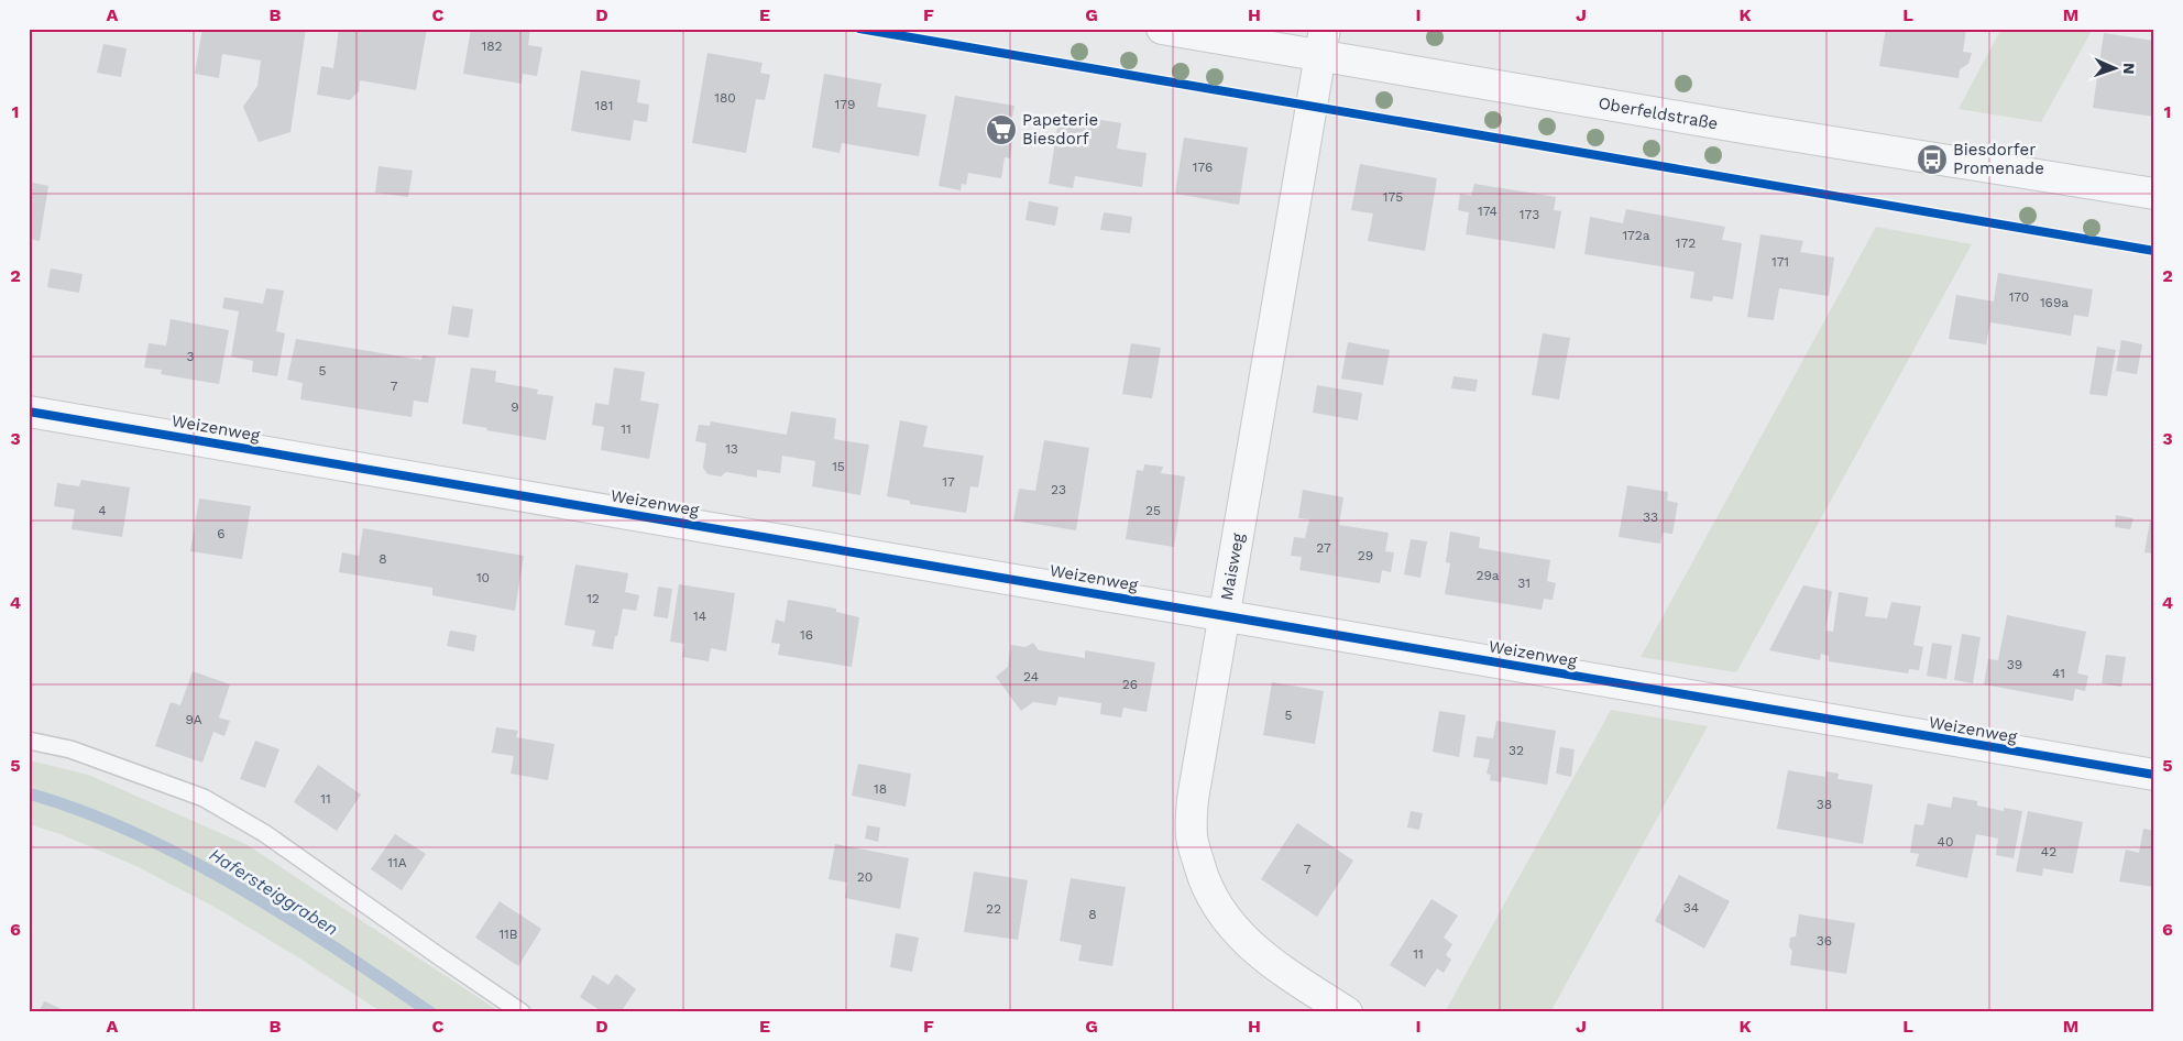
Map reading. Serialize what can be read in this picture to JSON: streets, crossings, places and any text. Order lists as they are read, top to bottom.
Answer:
{
  "streets": {
    "street": ["Oberfeldstraße", "Weizenweg", "Maisweg"]
  },
  "crossings": [
    ["Oberfeldstraße", "Maisweg"],
    ["Weizenweg", "Maisweg"]
  ],
  "water": ["Hafersteiggraben"],
  "places": {
    "supermarket": ["Papeterie Biesdorf"],
    "bus stop": ["Biesdorfer Promenade"]
  },
  "house_numbers": [
    "182",
    "180",
    "179",
    "181",
    "176",
    "175",
    "174",
    "173",
    "172a",
    "172",
    "171",
    "170",
    "169a",
    "3",
    "5",
    "7",
    "9",
    "11",
    "13",
    "15",
    "17",
    "23",
    "4",
    "25",
    "33",
    "6",
    "27",
    "29",
    "8",
    "29a",
    "10",
    "31",
    "12",
    "14",
    "16",
    "39",
    "41",
    "24",
    "26",
    "5",
    "9A",
    "32",
    "18",
    "11",
    "38",
    "40",
    "42",
    "11A",
    "7",
    "20",
    "34",
    "22",
    "8",
    "11B",
    "36",
    "11"
  ],
  "north": "right",
  "grid": {
    "columns": [
      "A",
      "B",
      "C",
      "D",
      "E",
      "F",
      "G",
      "H",
      "I",
      "J",
      "K",
      "L",
      "M"
    ],
    "rows": [
      "1",
      "2",
      "3",
      "4",
      "5",
      "6"
    ]
  }
}
